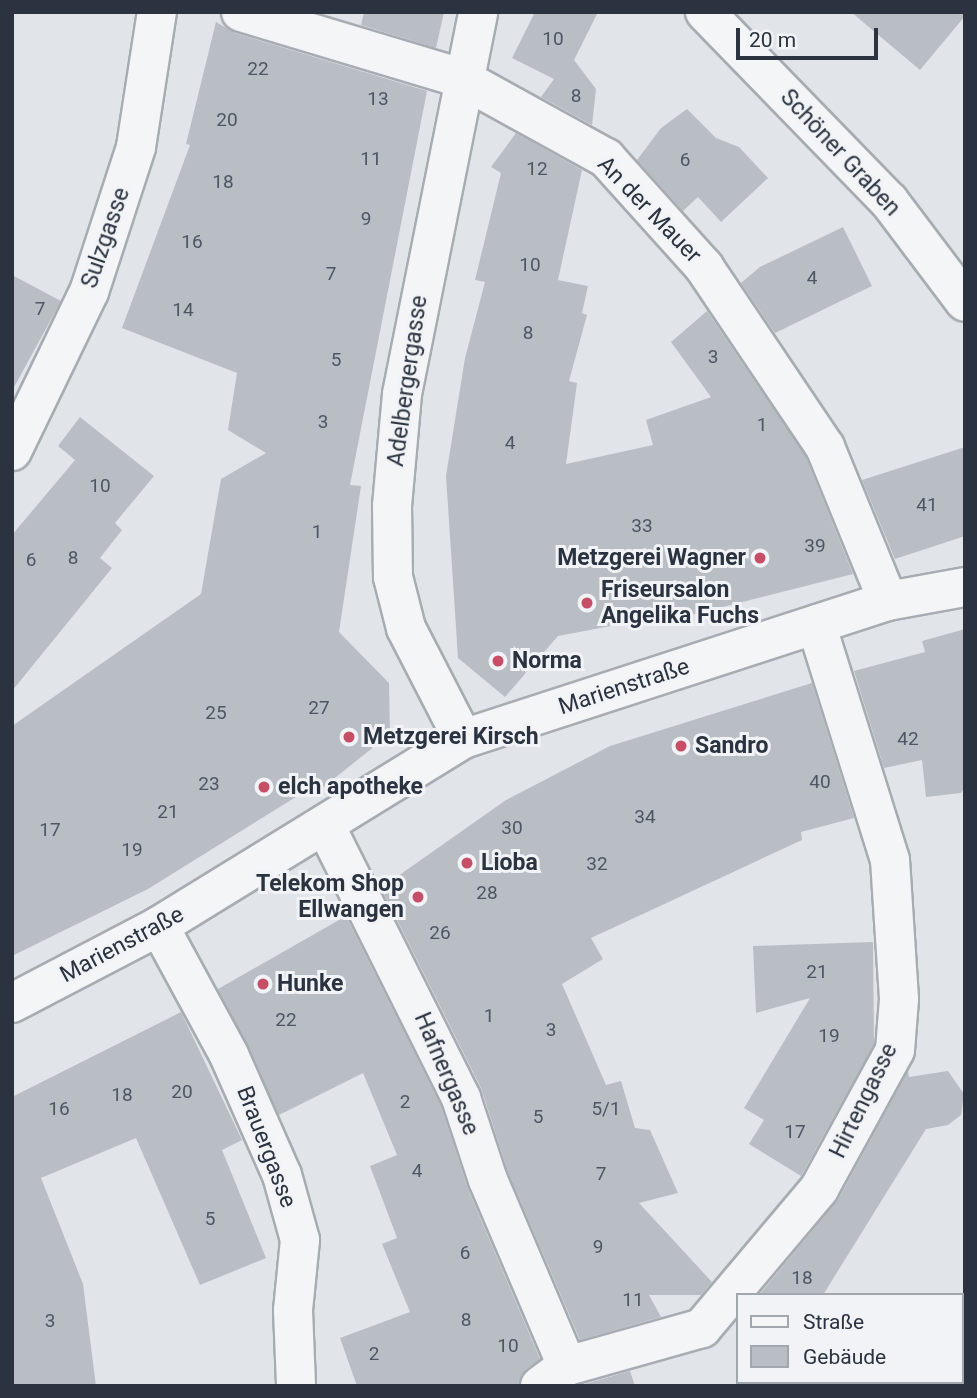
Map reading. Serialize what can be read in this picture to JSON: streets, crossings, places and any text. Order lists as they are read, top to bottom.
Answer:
{
  "streets": {
    "street": [
      "Schöner Graben",
      "An der Mauer",
      "Sulzgasse",
      "Adelbergergasse",
      "Marienstraße",
      "Hafnergasse",
      "Hirtengasse",
      "Brauergasse"
    ]
  },
  "crossings": [
    ["An der Mauer", "Adelbergergasse"],
    ["An der Mauer", "Marienstraße"],
    ["Adelbergergasse", "Marienstraße"],
    ["Marienstraße", "Hafnergasse"],
    ["Marienstraße", "Hirtengasse"],
    ["Marienstraße", "Brauergasse"],
    ["Hafnergasse", "Hirtengasse"]
  ],
  "places": [
    "Metzgerei Wagner",
    "Friseursalon Angelika Fuchs",
    "Norma",
    "Metzgerei Kirsch",
    "Sandro",
    "elch apotheke",
    "Lioba",
    "Telekom Shop Ellwangen",
    "Hunke"
  ],
  "house_numbers": [
    "10",
    "22",
    "8",
    "13",
    "20",
    "11",
    "6",
    "12",
    "18",
    "9",
    "16",
    "10",
    "7",
    "4",
    "7",
    "14",
    "8",
    "3",
    "5",
    "3",
    "1",
    "4",
    "10",
    "41",
    "33",
    "1",
    "39",
    "8",
    "6",
    "27",
    "25",
    "42",
    "40",
    "23",
    "21",
    "34",
    "30",
    "17",
    "19",
    "32",
    "28",
    "26",
    "21",
    "1",
    "22",
    "3",
    "19",
    "20",
    "18",
    "2",
    "16",
    "5/1",
    "5",
    "17",
    "4",
    "7",
    "5",
    "9",
    "6",
    "18",
    "11",
    "8",
    "3",
    "10",
    "2"
  ],
  "legend": ["Straße", "Gebäude"],
  "scale_bar": "20 m"
}
